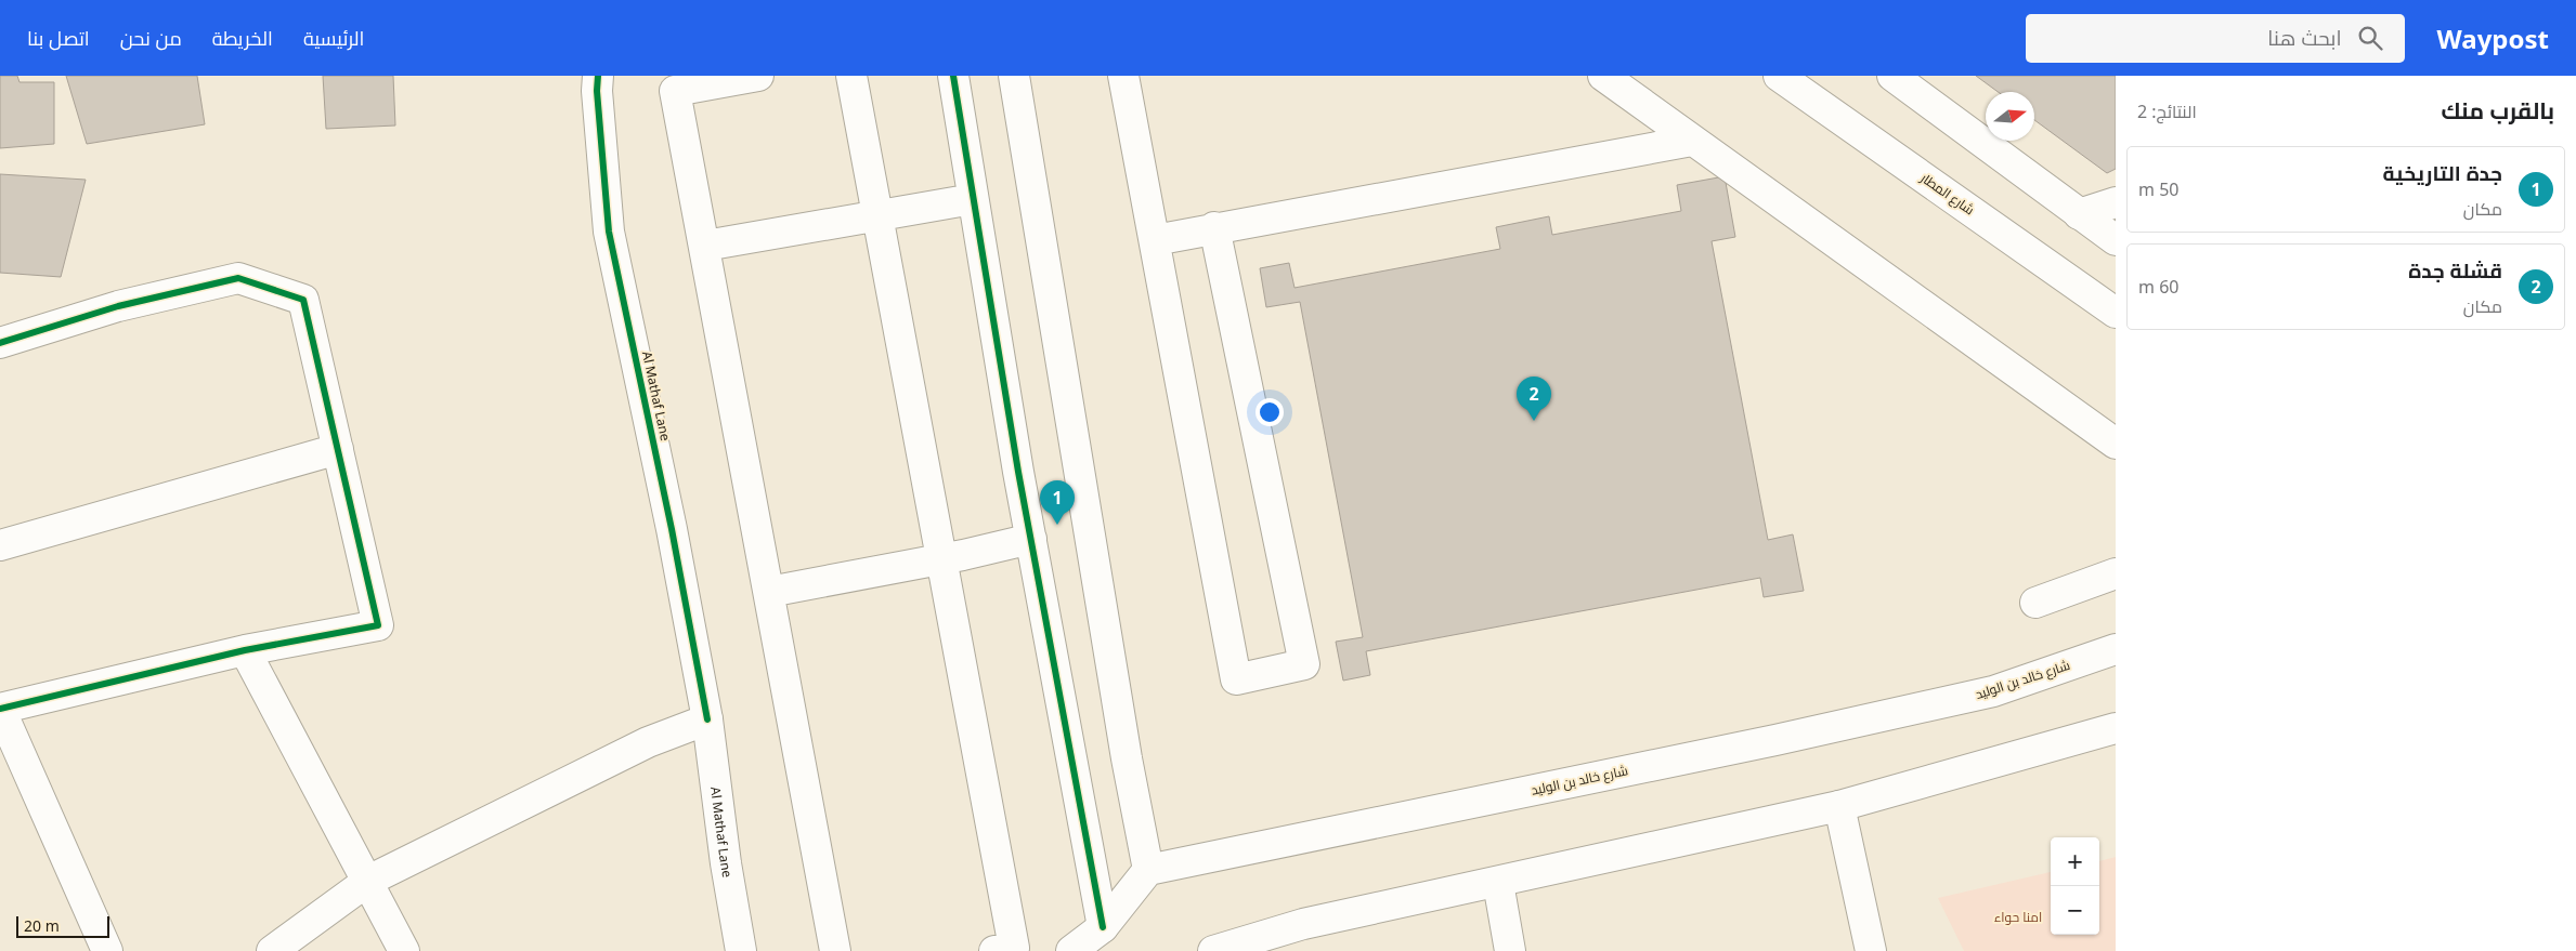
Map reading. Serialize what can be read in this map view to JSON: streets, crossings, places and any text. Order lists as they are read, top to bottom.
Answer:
{
  "streets": {
    "street": ["شارع المطار", "Al Mathaf Lane", "شارع خالد بن الوليد"]
  },
  "parks": ["امنا حواء"],
  "scale_bar": "20 m",
  "north": "right",
  "page": {
    "header": "Waypost",
    "search": "ابحث هنا",
    "nav": [
      "الرئيسية",
      "الخريطة",
      "من نحن",
      "اتصل بنا"
    ],
    "heading": ["بالقرب منك", "النتائج: 2"],
    "list": [
      {
        "mark": "1",
        "name": "جدة التاريخية",
        "note": "مكان",
        "value": "50 m"
      },
      {
        "mark": "2",
        "name": "قشلة جدة",
        "note": "مكان",
        "value": "60 m"
      }
    ],
    "pins": ["2", "1"],
    "map_buttons": ["+", "−"],
    "scale": "20 m"
  }
}
